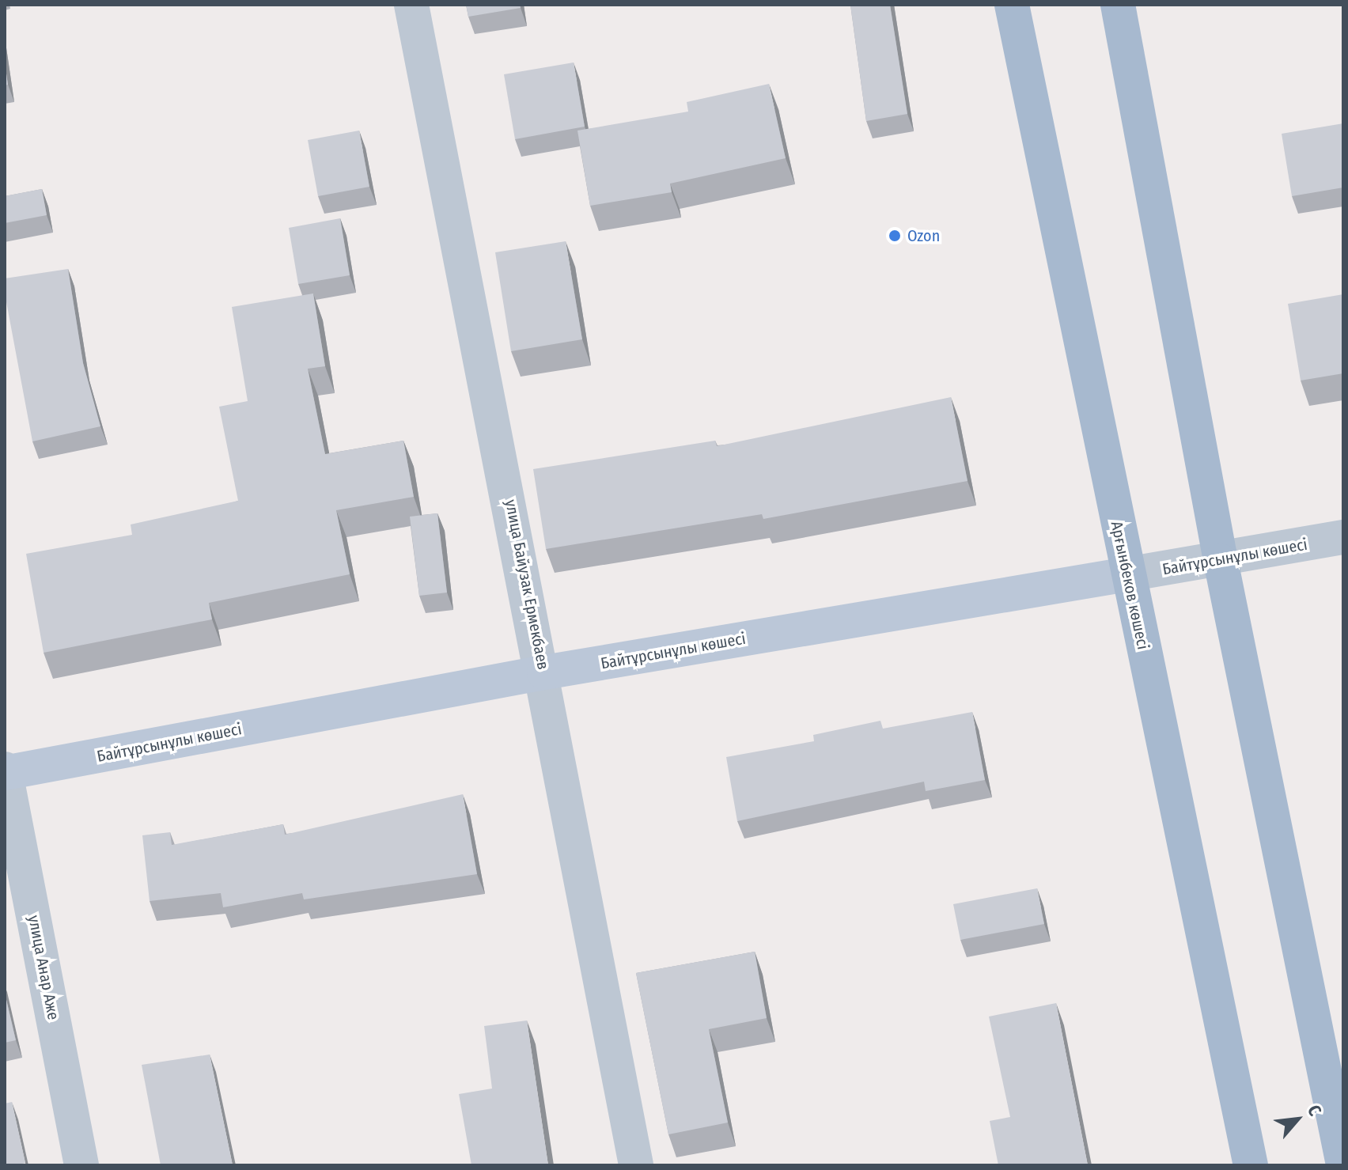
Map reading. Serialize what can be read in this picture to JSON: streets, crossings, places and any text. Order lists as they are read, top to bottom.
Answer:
{
  "streets": {
    "main road": ["Байтұрсынұлы көшесі", "Арғынбеков көшесі"],
    "street": ["улица Байузак Ермекбаев", "улица Анар Аже"]
  },
  "crossings": [
    ["Байтұрсынұлы көшесі", "улица Байузак Ермекбаев"],
    ["Байтұрсынұлы көшесі", "Арғынбеков көшесі"],
    ["Байтұрсынұлы көшесі", "улица Анар Аже"]
  ],
  "places": ["Ozon"],
  "north": "top right"
}
